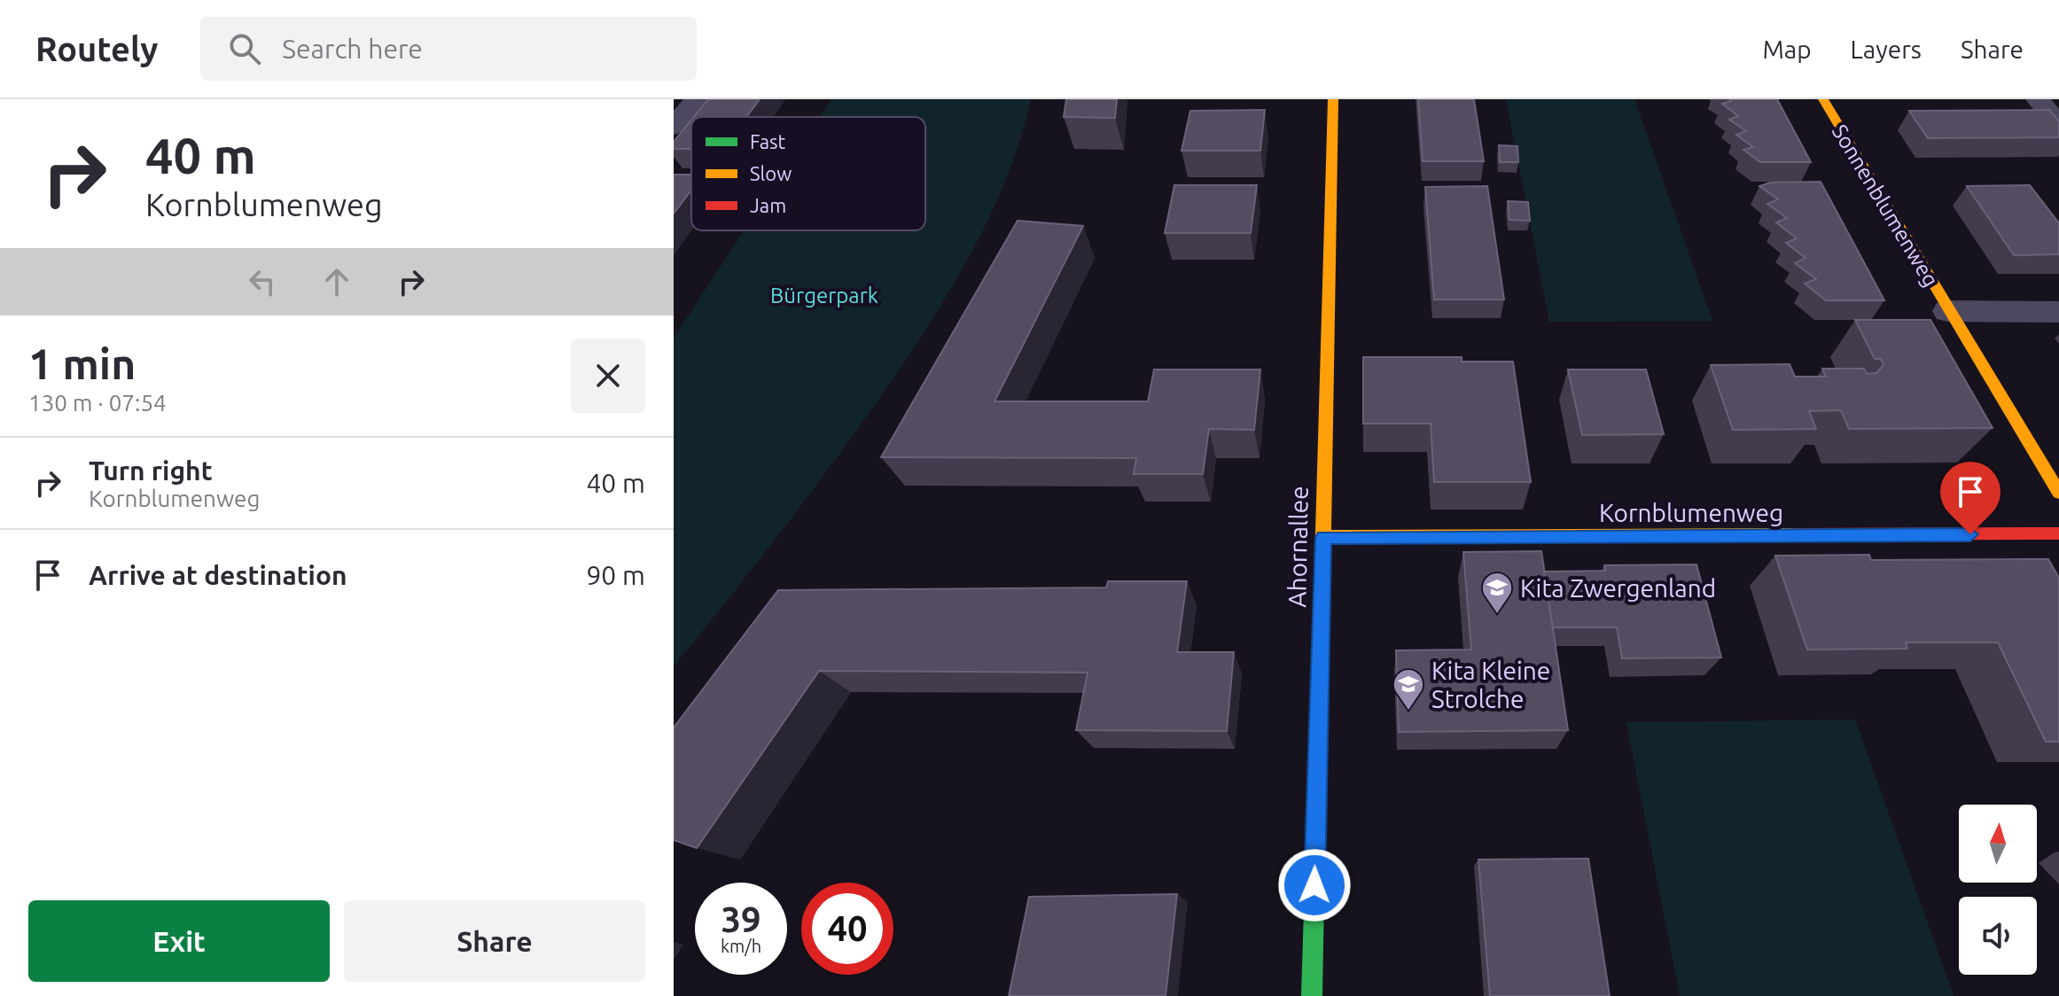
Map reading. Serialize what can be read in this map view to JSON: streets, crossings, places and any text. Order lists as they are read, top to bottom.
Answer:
{
  "streets": {
    "street": ["Sonnenblumenweg", "Kornblumenweg", "Ahornallee"]
  },
  "crossings": [
    ["Kornblumenweg", "Ahornallee"]
  ],
  "parks": ["Bürgerpark"],
  "places": {
    "school or university": ["Kita Zwergenland", "Kita Kleine Strolche"]
  },
  "legend": ["Fast", "Slow", "Jam"],
  "north": "top",
  "page": {
    "header": "Routely",
    "search": "Search here",
    "nav": ["Map", "Layers", "Share"],
    "turn": ["40 m", "Kornblumenweg"],
    "heading": ["1 min", "130 m · 07:54"],
    "list": [
      {
        "name": "Turn right",
        "note": "Kornblumenweg",
        "value": "40 m"
      },
      {
        "name": "Arrive at destination",
        "value": "90 m"
      }
    ],
    "speed": "39 km/h",
    "limit": "40",
    "buttons": ["Exit", "Share"]
  }
}
